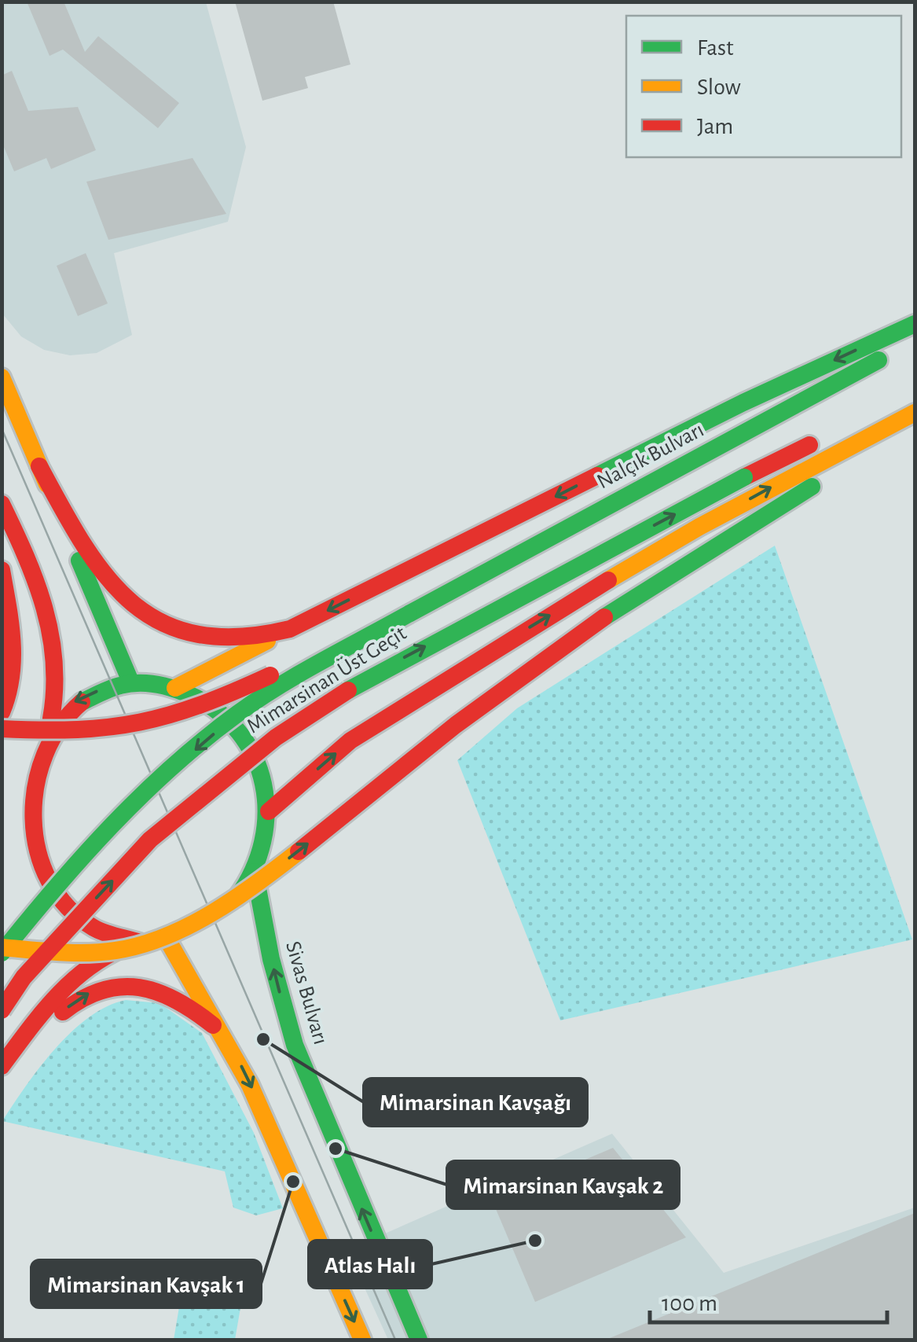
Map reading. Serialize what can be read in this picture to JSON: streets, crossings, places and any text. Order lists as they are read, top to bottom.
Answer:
{
  "streets": {
    "highway": ["Nalçık Bulvarı", "Mimarsinan Üst Geçit", "Sivas Bulvarı"]
  },
  "crossings": [
    ["Nalçık Bulvarı", "Mimarsinan Üst Geçit"]
  ],
  "places": [
    "Mimarsinan Kavşağı",
    "Mimarsinan Kavşak 2",
    "Mimarsinan Kavşak 1",
    "Atlas Halı"
  ],
  "legend": ["Fast", "Slow", "Jam"],
  "scale_bar": "100 m"
}
